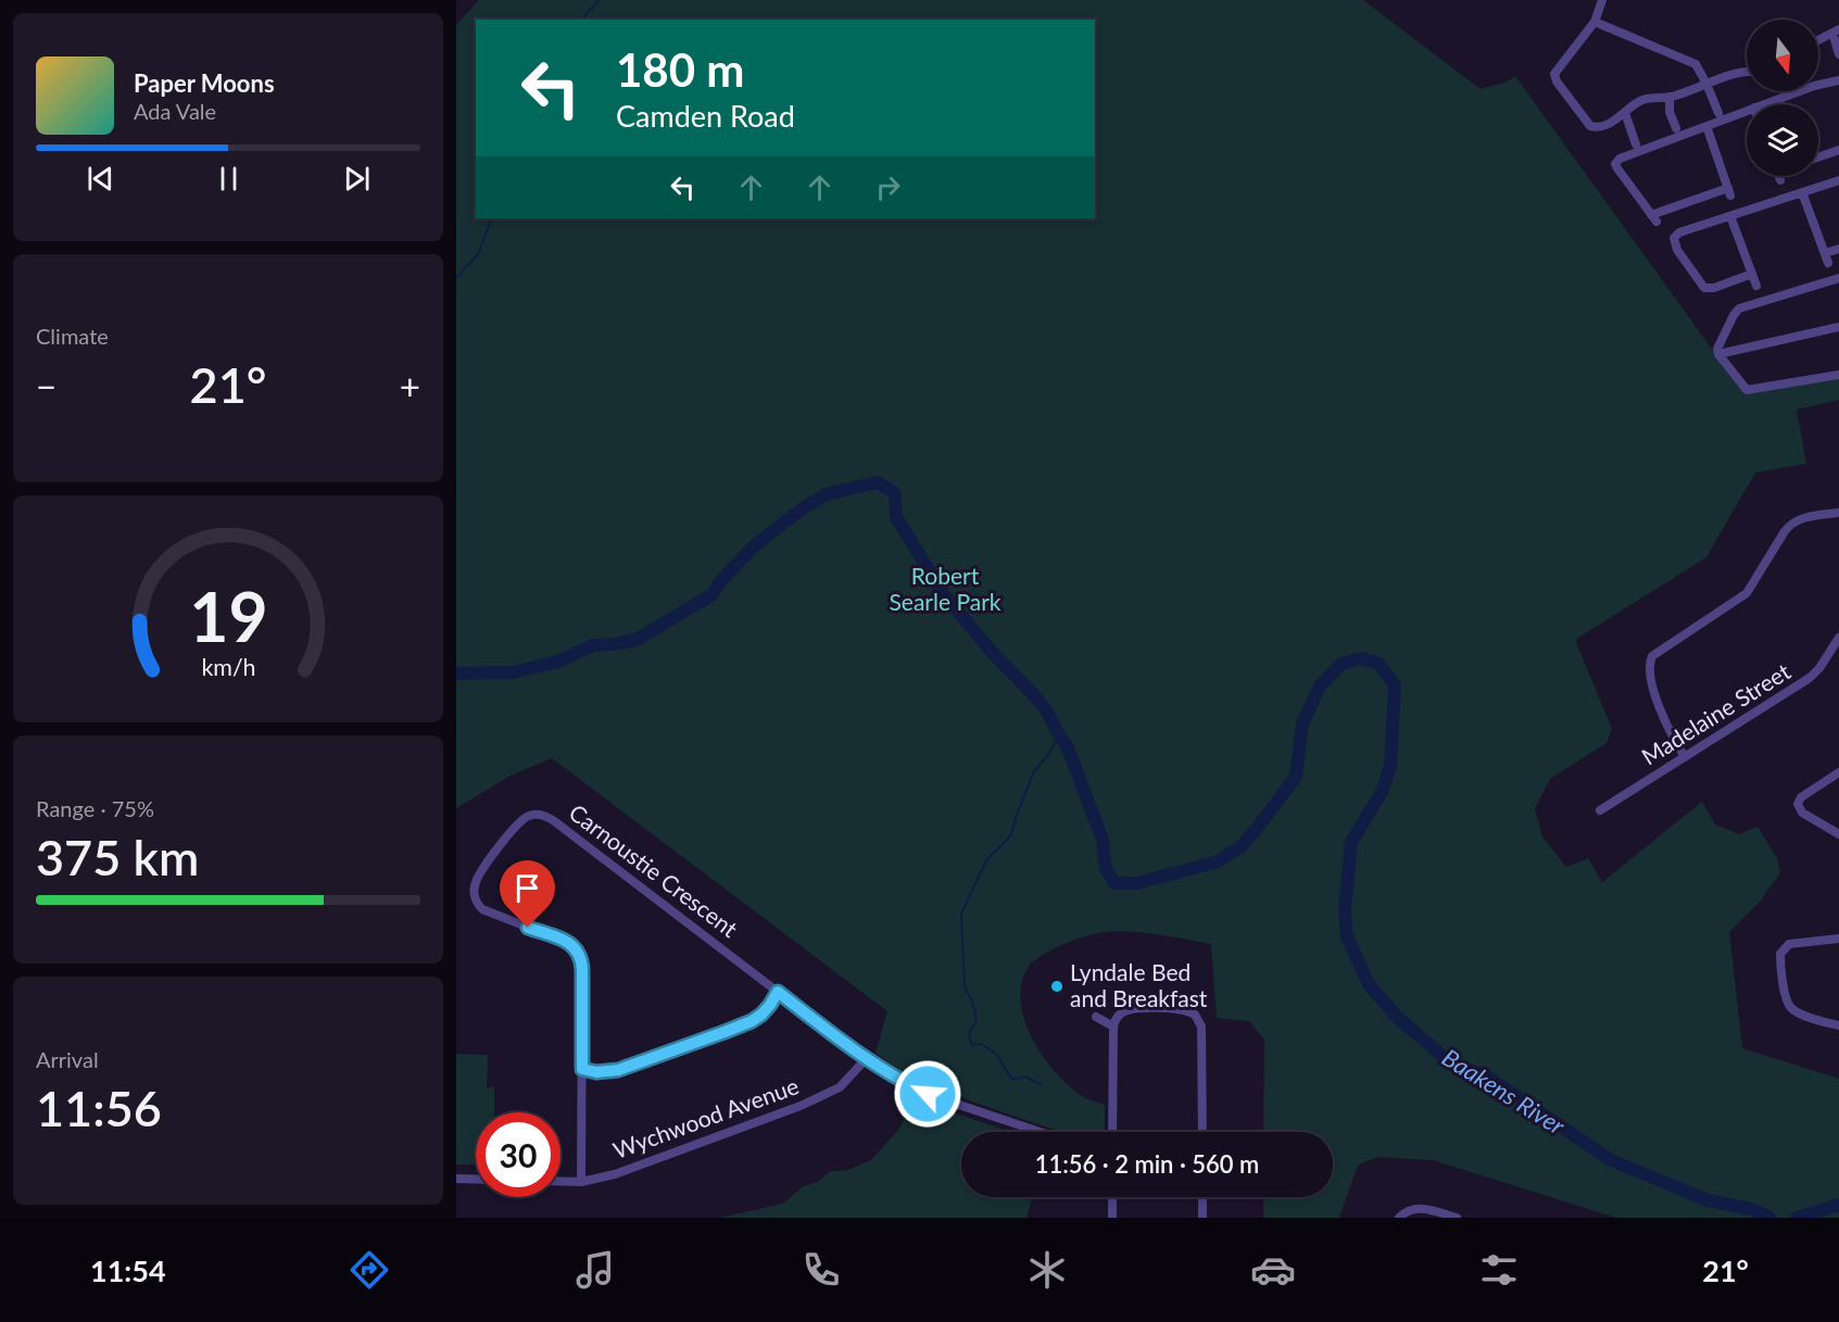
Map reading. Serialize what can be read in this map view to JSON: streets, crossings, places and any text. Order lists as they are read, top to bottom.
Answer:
{
  "streets": {
    "street": ["Madelaine Street", "Carnoustie Crescent", "Wychwood Avenue"]
  },
  "crossings": [
    ["Carnoustie Crescent", "Wychwood Avenue"]
  ],
  "water": ["Baakens River"],
  "parks": ["Robert Searle Park"],
  "places": ["Lyndale Bed and Breakfast"],
  "north": "bottom",
  "page": {
    "turn": ["180 m", "Camden Road"],
    "song": ["Paper Moons", "Ada Vale"],
    "tile": [
      "Climate",
      ["Range · 75%", "375 km"],
      ["Arrival", "11:56"]
    ],
    "heat": ["−", "21°", "+"],
    "limit": "30",
    "trip": "11:56 · 2 min · 560 m",
    "tabs": ["11:54", "21°"],
    "gauge": ["19", "km/h"]
  }
}
